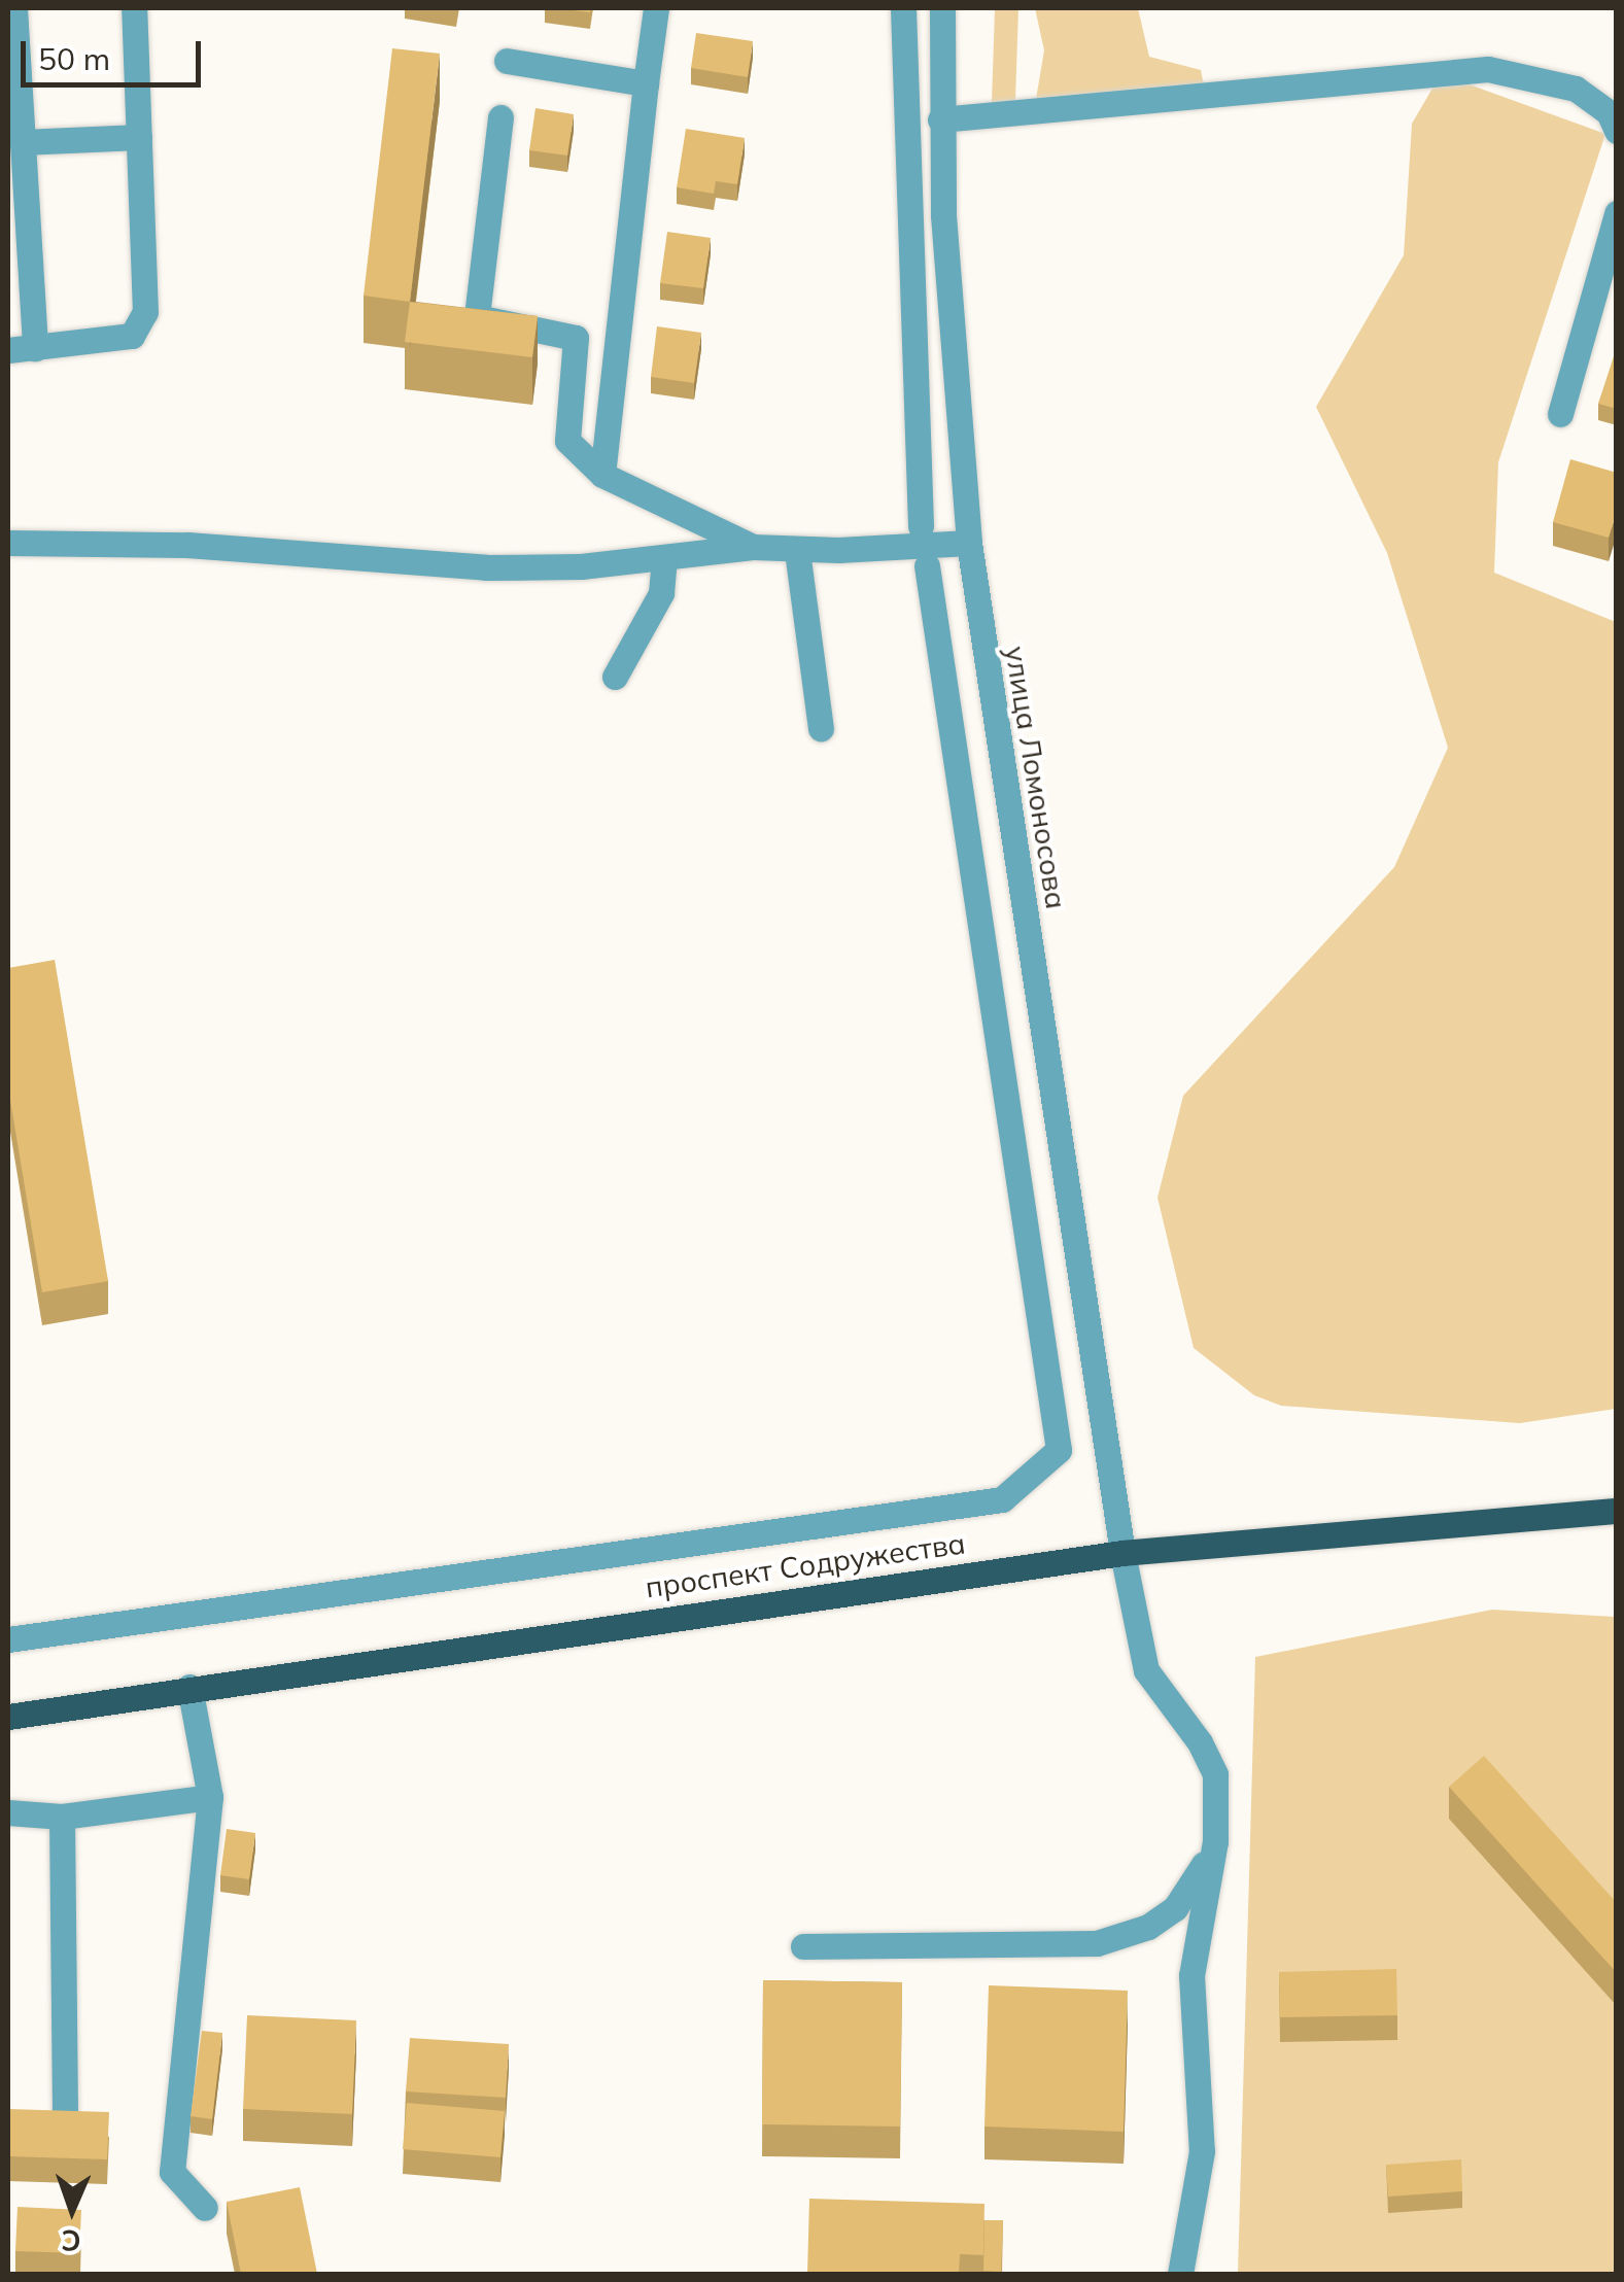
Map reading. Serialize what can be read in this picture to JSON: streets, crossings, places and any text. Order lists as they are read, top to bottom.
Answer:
{
  "streets": {
    "main road": ["проспект Содружества"],
    "street": ["улица Ломоносова"]
  },
  "crossings": [
    ["улица Ломоносова", "проспект Содружества"]
  ],
  "scale_bar": "50 m",
  "north": "bottom"
}
